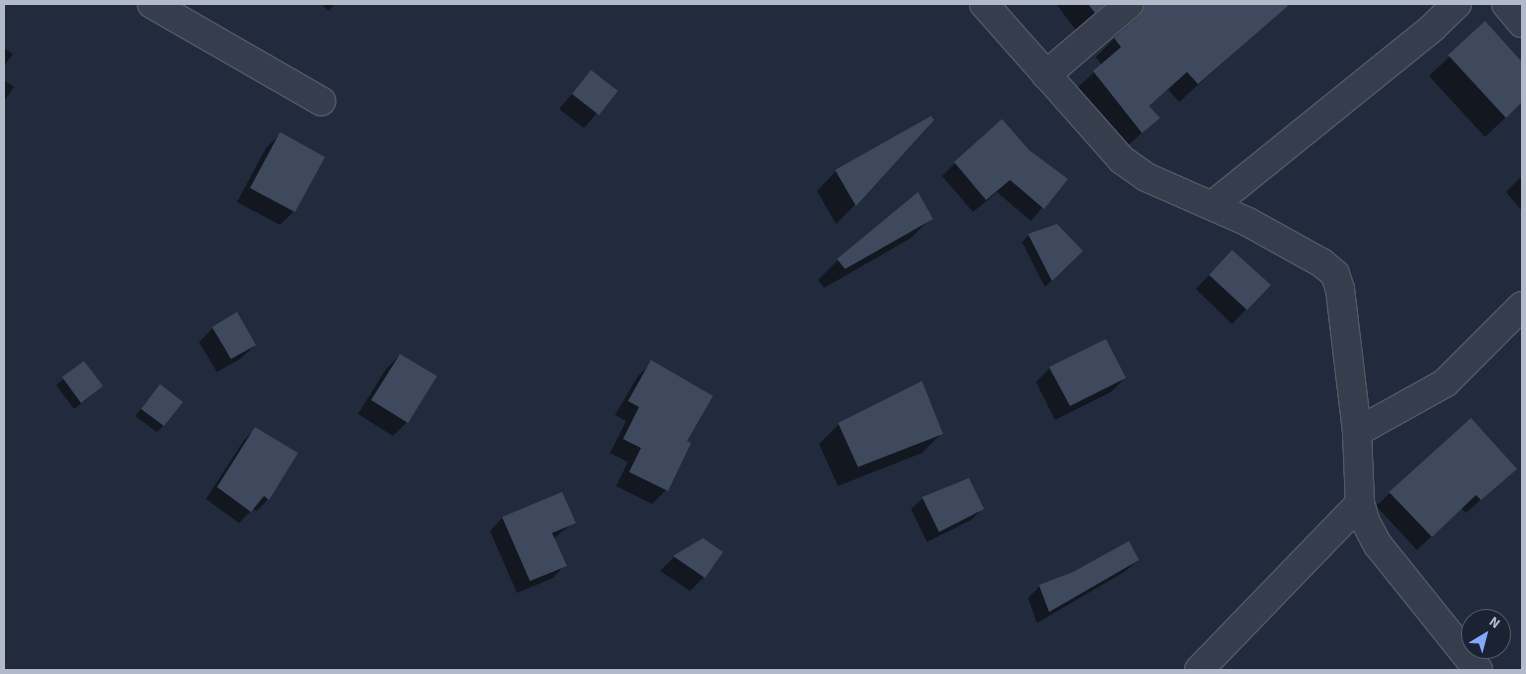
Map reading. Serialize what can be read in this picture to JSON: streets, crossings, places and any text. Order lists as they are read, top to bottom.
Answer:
{
  "north": "top right"
}
